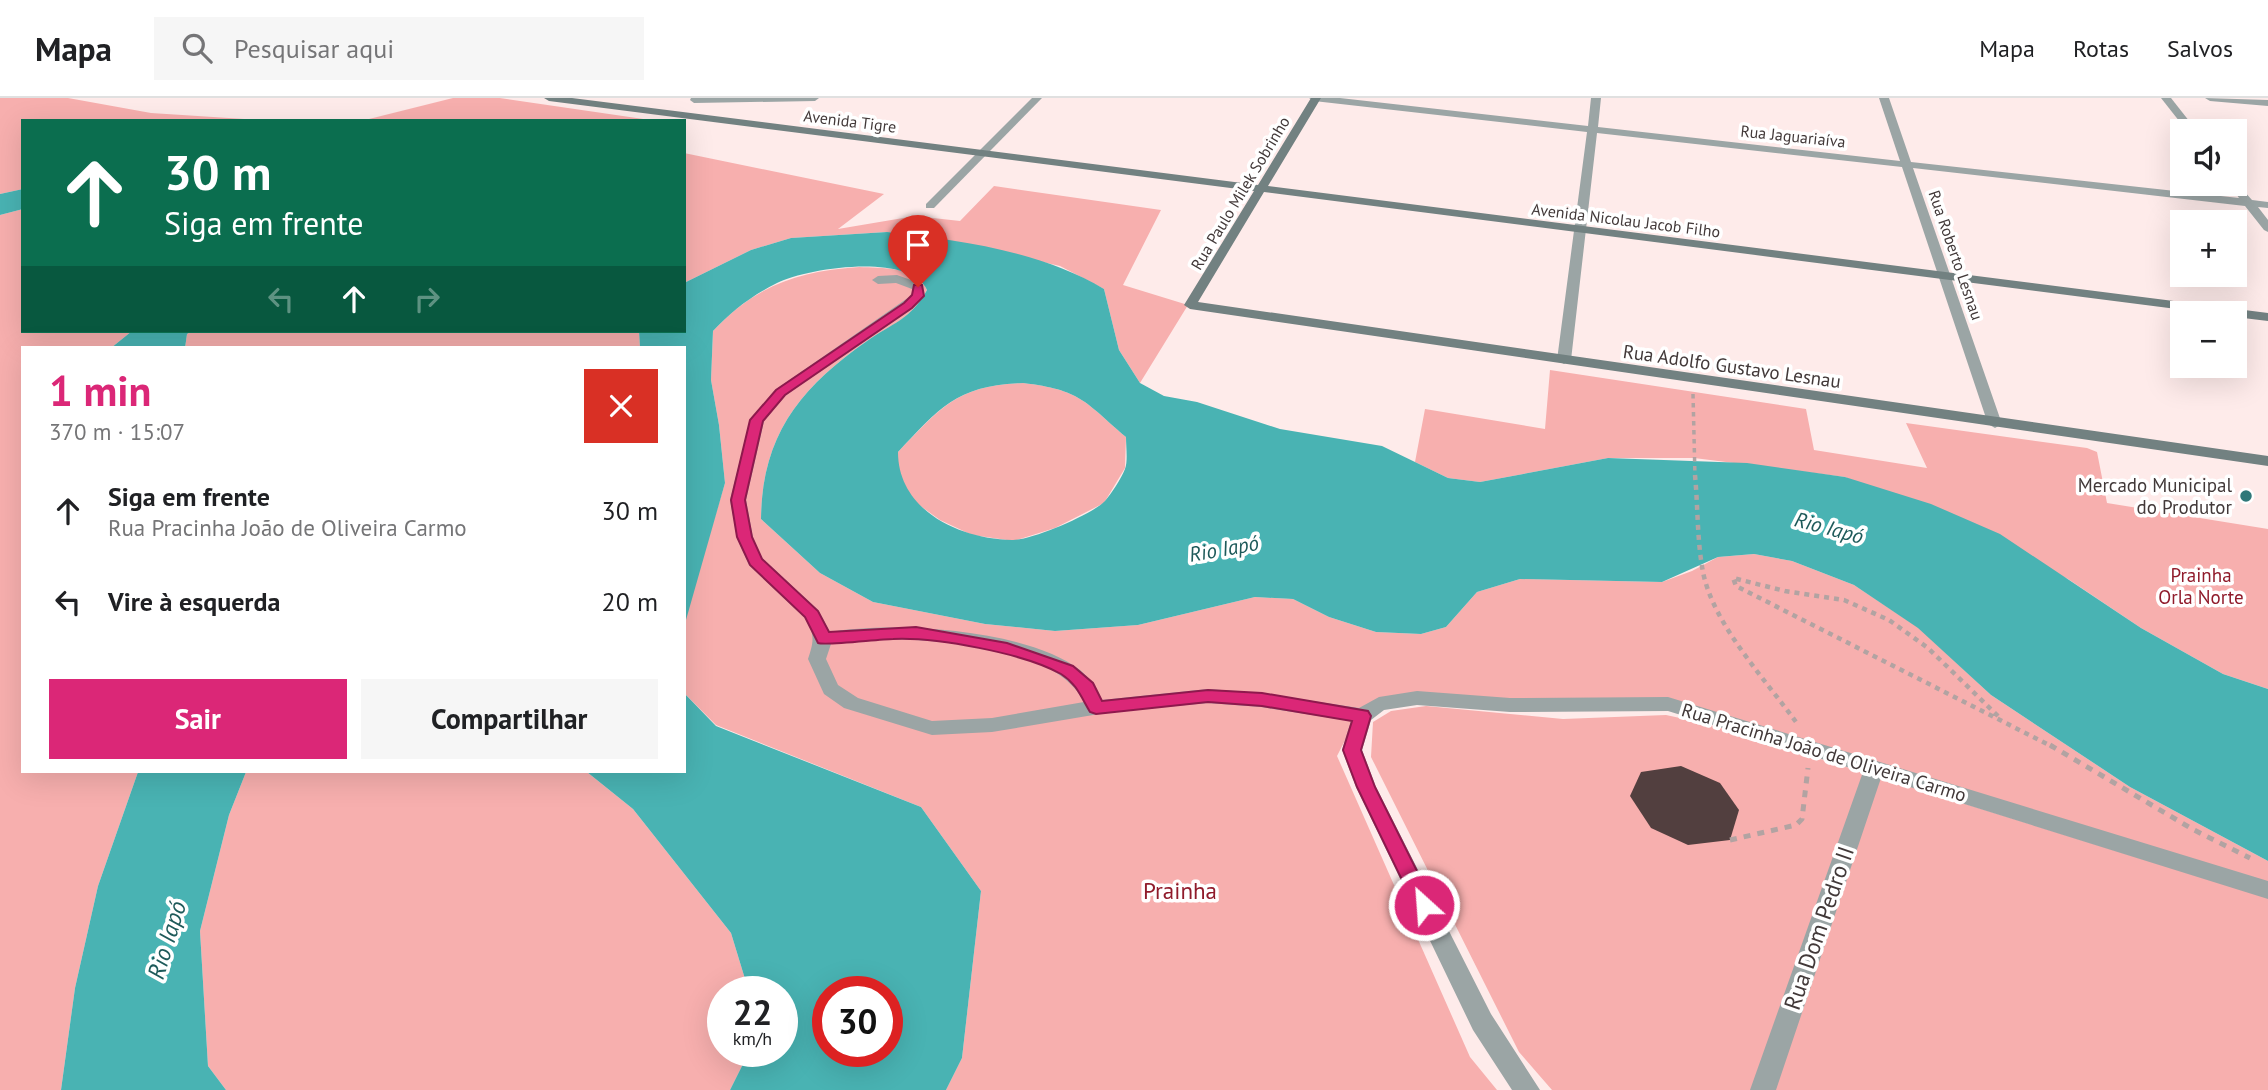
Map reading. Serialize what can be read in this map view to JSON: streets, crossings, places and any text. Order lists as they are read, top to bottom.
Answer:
{
  "streets": {
    "street": [
      "Avenida Tigre",
      "Rua Jaguariaíva",
      "Rua Paulo Milek Sobrinho",
      "Avenida Nicolau Jacob Filho",
      "Rua Roberto Lesnau",
      "Rua Adolfo Gustavo Lesnau",
      "Rua Pracinha João de Oliveira Carmo",
      "Rua Dom Pedro II"
    ]
  },
  "crossings": [
    ["Avenida Tigre", "Avenida Nicolau Jacob Filho"],
    ["Rua Jaguariaíva", "Rua Paulo Milek Sobrinho"],
    ["Rua Jaguariaíva", "Rua Roberto Lesnau"],
    ["Rua Paulo Milek Sobrinho", "Avenida Nicolau Jacob Filho"],
    ["Rua Paulo Milek Sobrinho", "Rua Adolfo Gustavo Lesnau"],
    ["Avenida Nicolau Jacob Filho", "Rua Roberto Lesnau"],
    ["Rua Roberto Lesnau", "Rua Adolfo Gustavo Lesnau"],
    ["Rua Pracinha João de Oliveira Carmo", "Rua Dom Pedro II"]
  ],
  "water": ["Rio Iapó"],
  "parks": ["Prainha Orla Norte", "Prainha"],
  "places": ["Mercado Municipal do Produtor"],
  "page": {
    "header": "Mapa",
    "search": "Pesquisar aqui",
    "nav": ["Mapa", "Rotas", "Salvos"],
    "map_buttons": ["+", "−"],
    "turn": ["30 m", "Siga em frente"],
    "heading": ["1 min", "370 m · 15:07"],
    "list": [
      {
        "name": "Siga em frente",
        "note": "Rua Pracinha João de Oliveira Carmo",
        "value": "30 m"
      },
      {
        "name": "Vire à esquerda",
        "value": "20 m"
      }
    ],
    "buttons": ["Sair", "Compartilhar"],
    "speed": "22 km/h",
    "limit": "30"
  }
}
